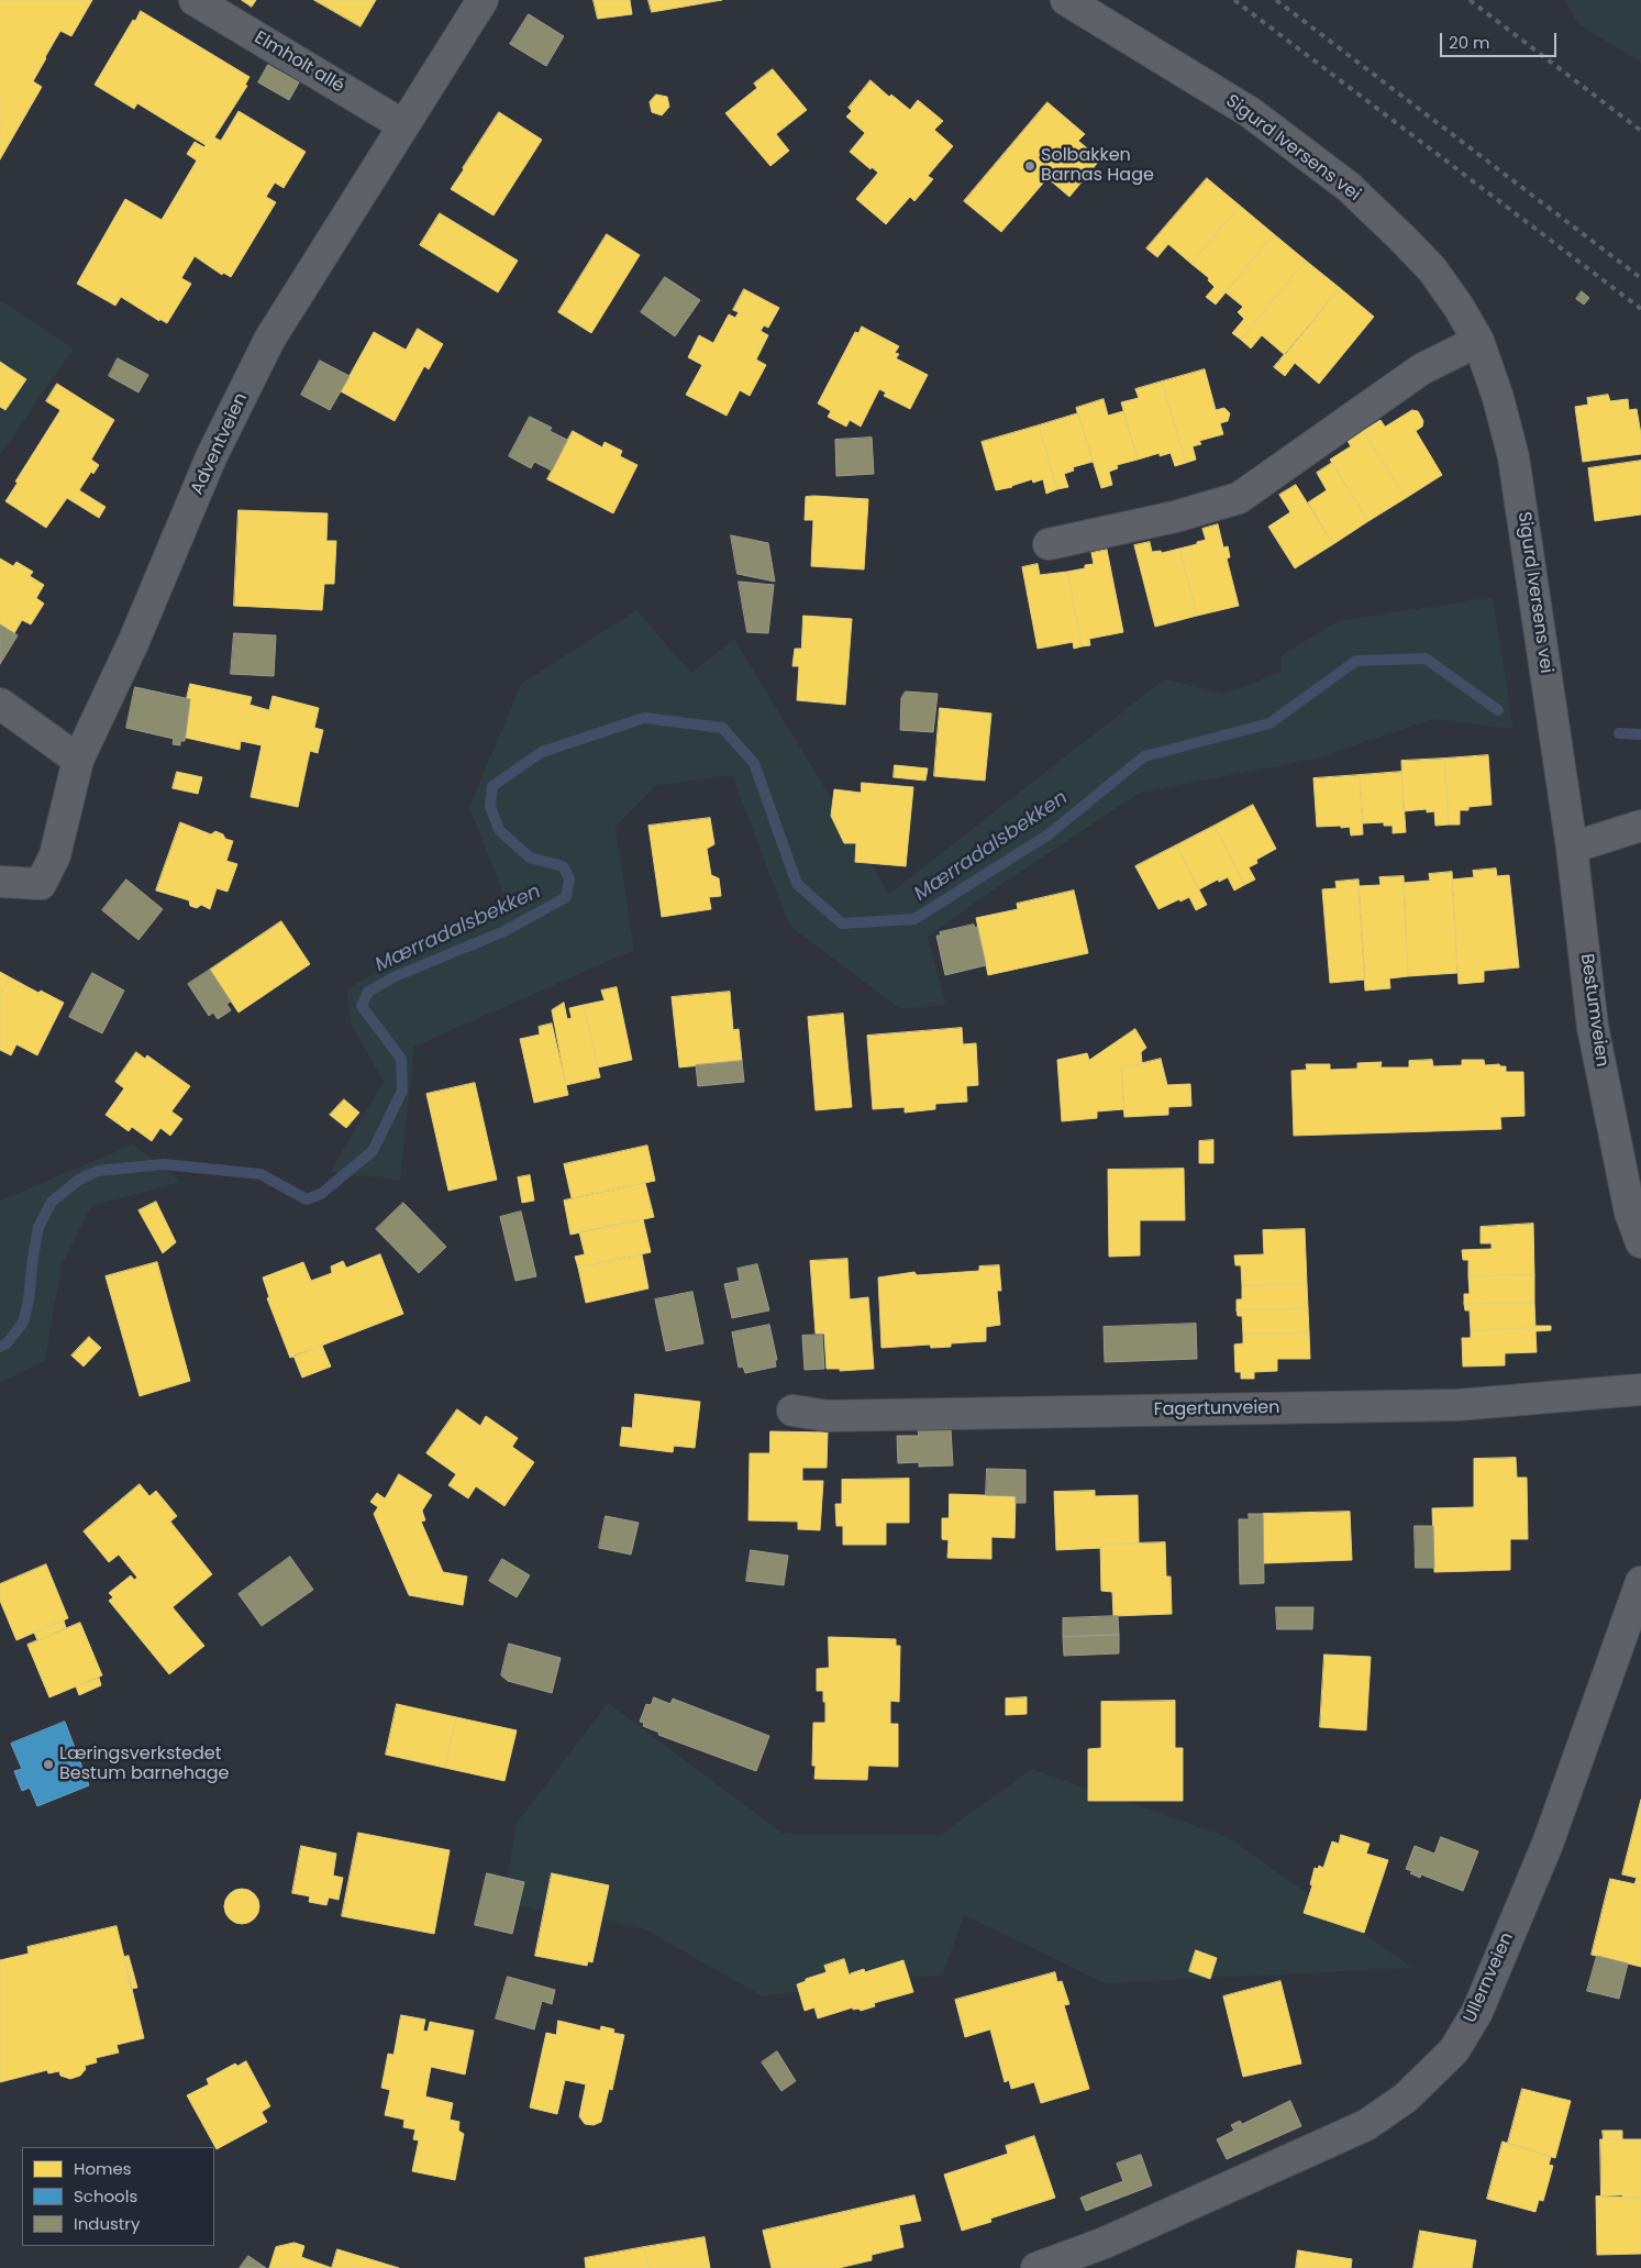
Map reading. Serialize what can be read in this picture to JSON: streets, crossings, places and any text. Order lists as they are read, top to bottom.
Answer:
{
  "streets": {
    "street": [
      "Elmholt allé",
      "Sigurd Iversens vei",
      "Adventveien",
      "Bestumveien",
      "Fagertunveien",
      "Ullernveien"
    ]
  },
  "crossings": [
    ["Elmholt allé", "Adventveien"],
    ["Sigurd Iversens vei", "Bestumveien"]
  ],
  "water": ["Mærradalsbekken"],
  "places": ["Solbakken Barnas Hage", "Læringsverkstedet Bestum barnehage"],
  "legend": ["Homes", "Schools", "Industry"],
  "scale_bar": "20 m"
}
